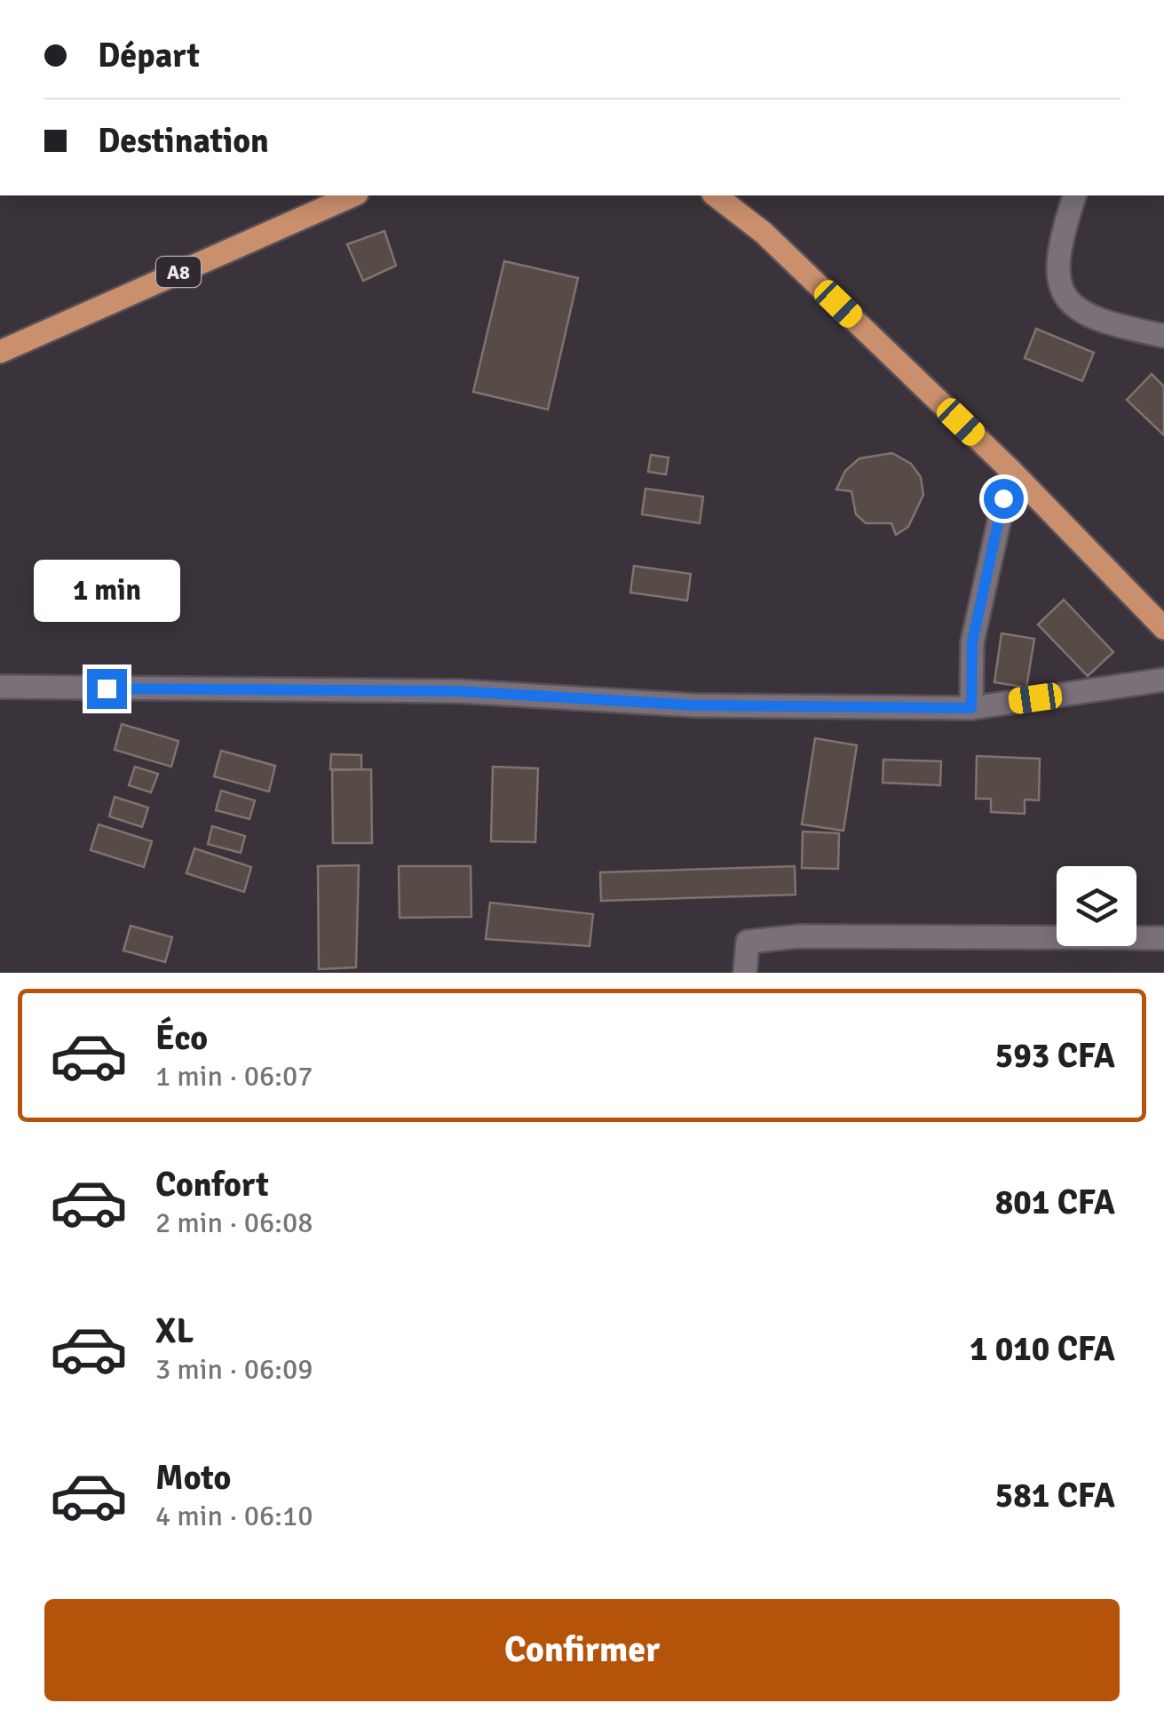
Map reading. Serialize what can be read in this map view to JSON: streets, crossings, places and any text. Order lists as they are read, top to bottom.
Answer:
{
  "streets": {
    "main road": ["A8"]
  },
  "page": {
    "banner": ["Départ", "Destination"],
    "bubble": "1 min",
    "list": [
      {
        "name": "Éco",
        "note": "1 min · 06:07",
        "value": "593 CFA"
      },
      {
        "name": "Confort",
        "note": "2 min · 06:08",
        "value": "801 CFA"
      },
      {
        "name": "XL",
        "note": "3 min · 06:09",
        "value": "1 010 CFA"
      },
      {
        "name": "Moto",
        "note": "4 min · 06:10",
        "value": "581 CFA"
      }
    ],
    "buttons": "Confirmer"
  }
}
